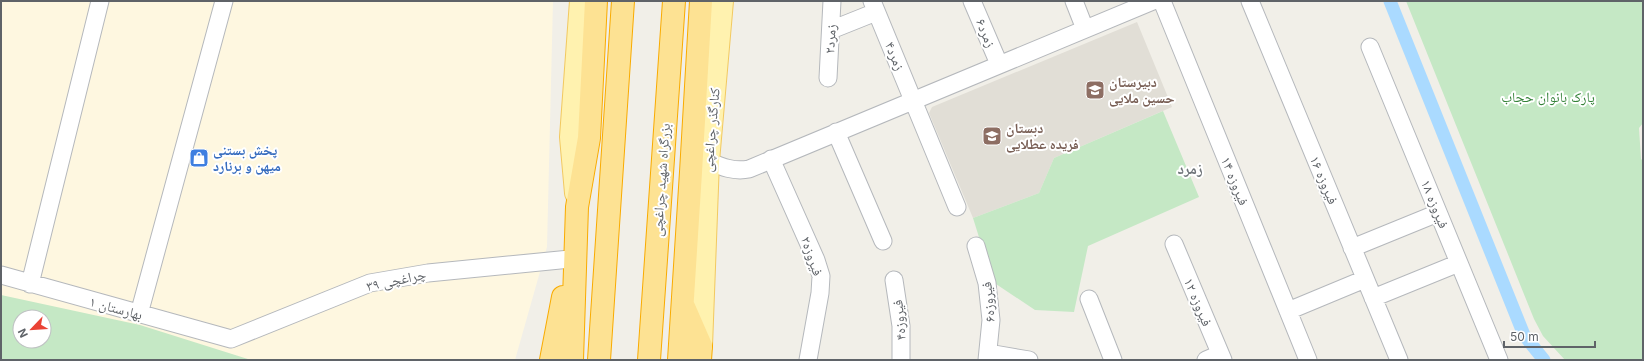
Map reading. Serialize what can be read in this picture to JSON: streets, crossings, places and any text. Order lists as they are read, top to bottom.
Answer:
{
  "streets": {
    "highway": ["بزرگراه شهید چراغچی"],
    "main road": ["کنارگذر چراغچی"],
    "street": [
      "زمرد۶",
      "زمرد۲",
      "زمرد۴",
      "فیروزه ۱۶",
      "فیروزه ۱۴",
      "فیروزه ۱۸",
      "فیروزه۲",
      "چراغچی ۳۹",
      "فیروزه۶",
      "فیروزه ۱۲",
      "بهارستان ۱",
      "فیروزه۴"
    ]
  },
  "crossings": [
    ["زمرد۲", "زمرد۴"],
    ["چراغچی ۳۹", "بهارستان ۱"]
  ],
  "districts": ["زمرد"],
  "parks": ["پارک بانوان حجاب"],
  "places": {
    "school or university": ["دبیرستان حسین ملایی", "دبستان فریده عطلایی"],
    "shop": ["پخش بستنی میهن و برنارد"]
  },
  "scale_bar": "50 m",
  "north": "bottom left"
}
